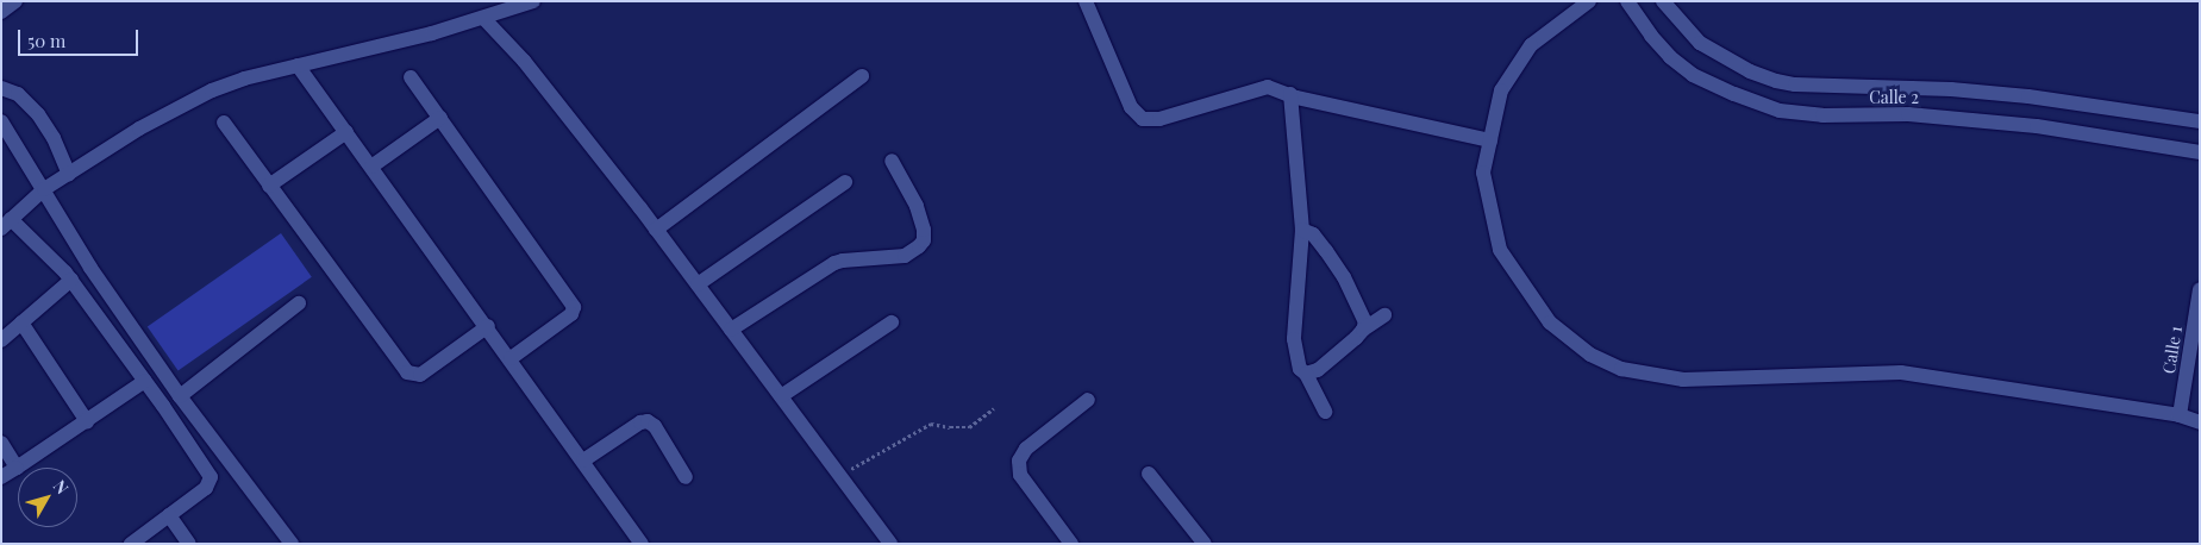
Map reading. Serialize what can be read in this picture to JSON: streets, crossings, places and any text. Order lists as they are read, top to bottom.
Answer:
{
  "streets": {
    "street": ["Calle 2", "Calle 1"]
  },
  "scale_bar": "50 m",
  "north": "top right"
}
